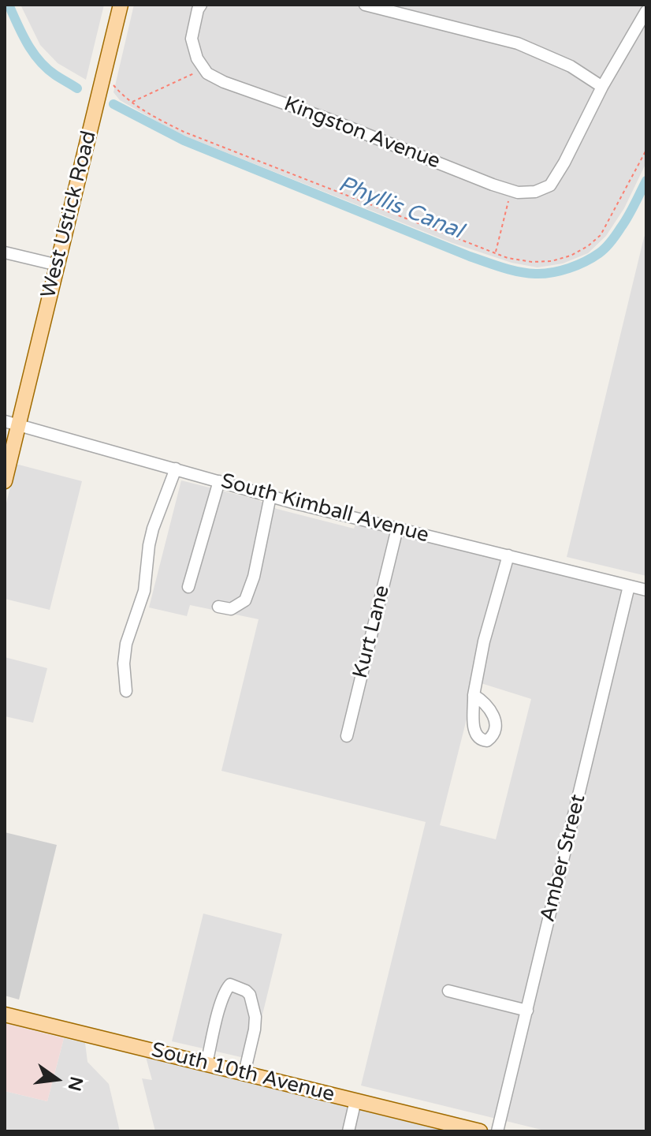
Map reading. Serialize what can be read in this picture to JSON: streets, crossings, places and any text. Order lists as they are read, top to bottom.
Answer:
{
  "streets": {
    "main road": ["West Ustick Road", "South 10th Avenue"],
    "street": [
      "Kingston Avenue",
      "South Kimball Avenue",
      "Kurt Lane",
      "Amber Street"
    ]
  },
  "crossings": [
    ["West Ustick Road", "South Kimball Avenue"],
    ["South Kimball Avenue", "Kurt Lane"],
    ["South Kimball Avenue", "Amber Street"]
  ],
  "water": ["Phyllis Canal"],
  "north": "right"
}
